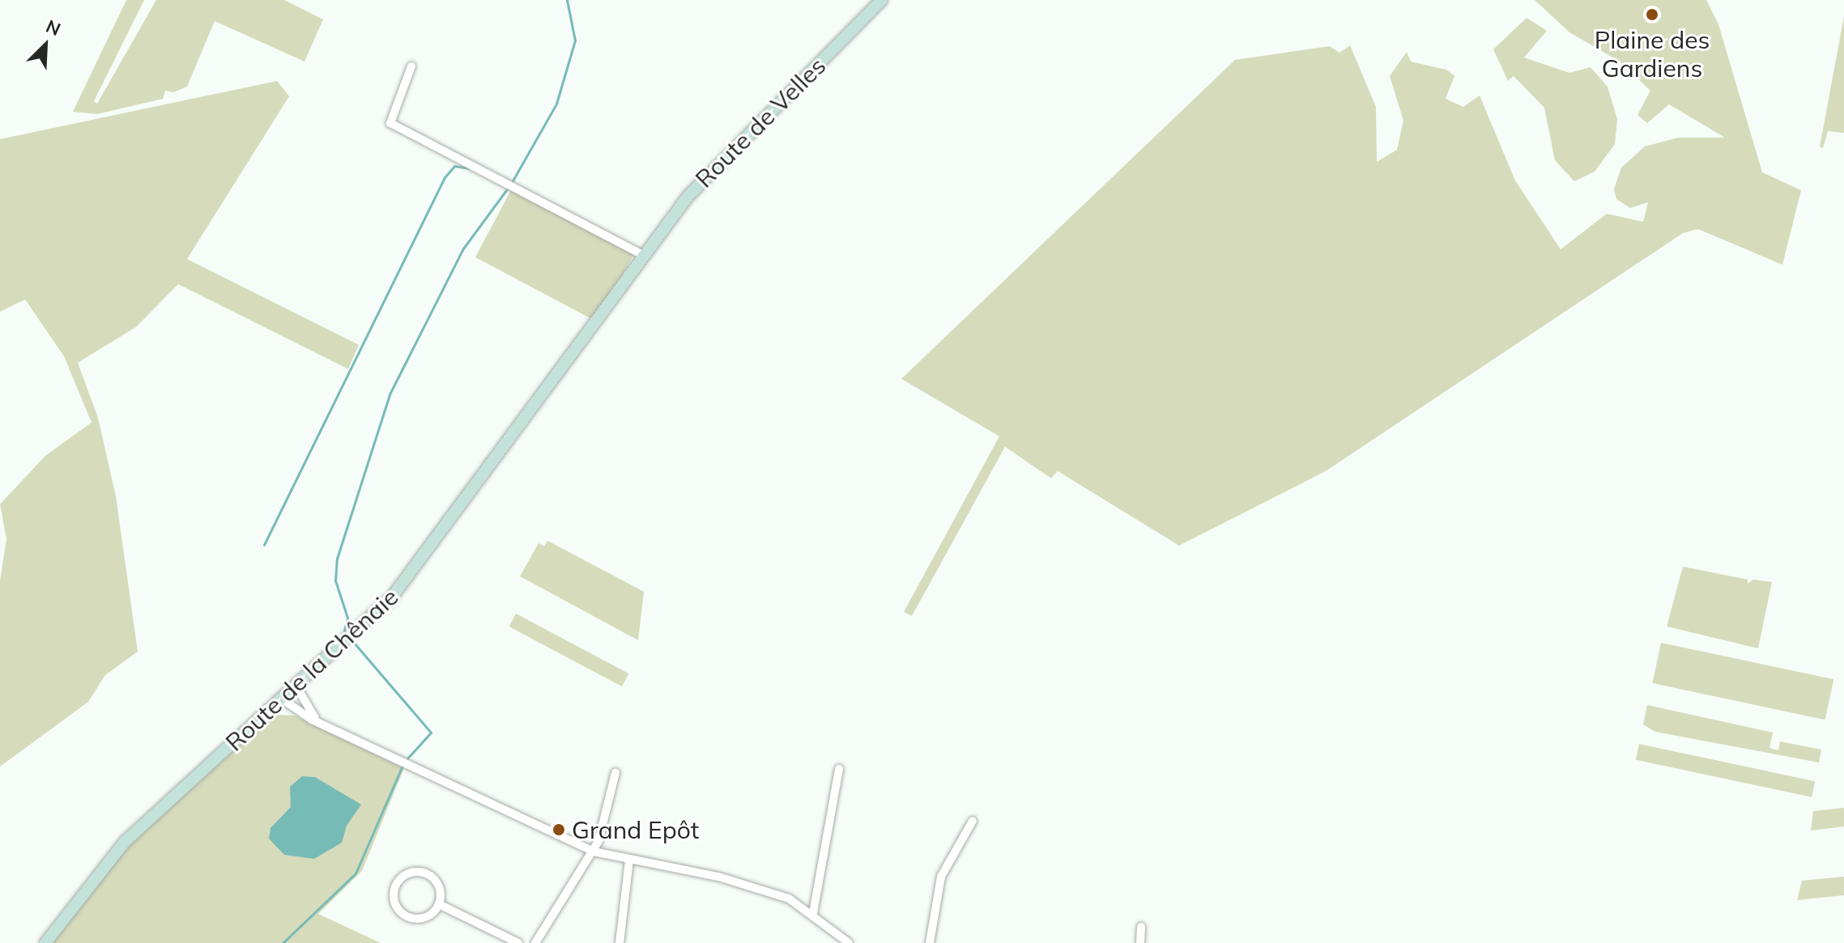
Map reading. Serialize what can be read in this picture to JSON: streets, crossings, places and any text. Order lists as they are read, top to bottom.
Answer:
{
  "streets": {
    "main road": ["Route de Velles", "Route de la Chênaie"]
  },
  "crossings": [
    ["Route de Velles", "Route de la Chênaie"]
  ],
  "places": ["Plaine des Gardiens", "Grand Epôt"],
  "north": "top right"
}
